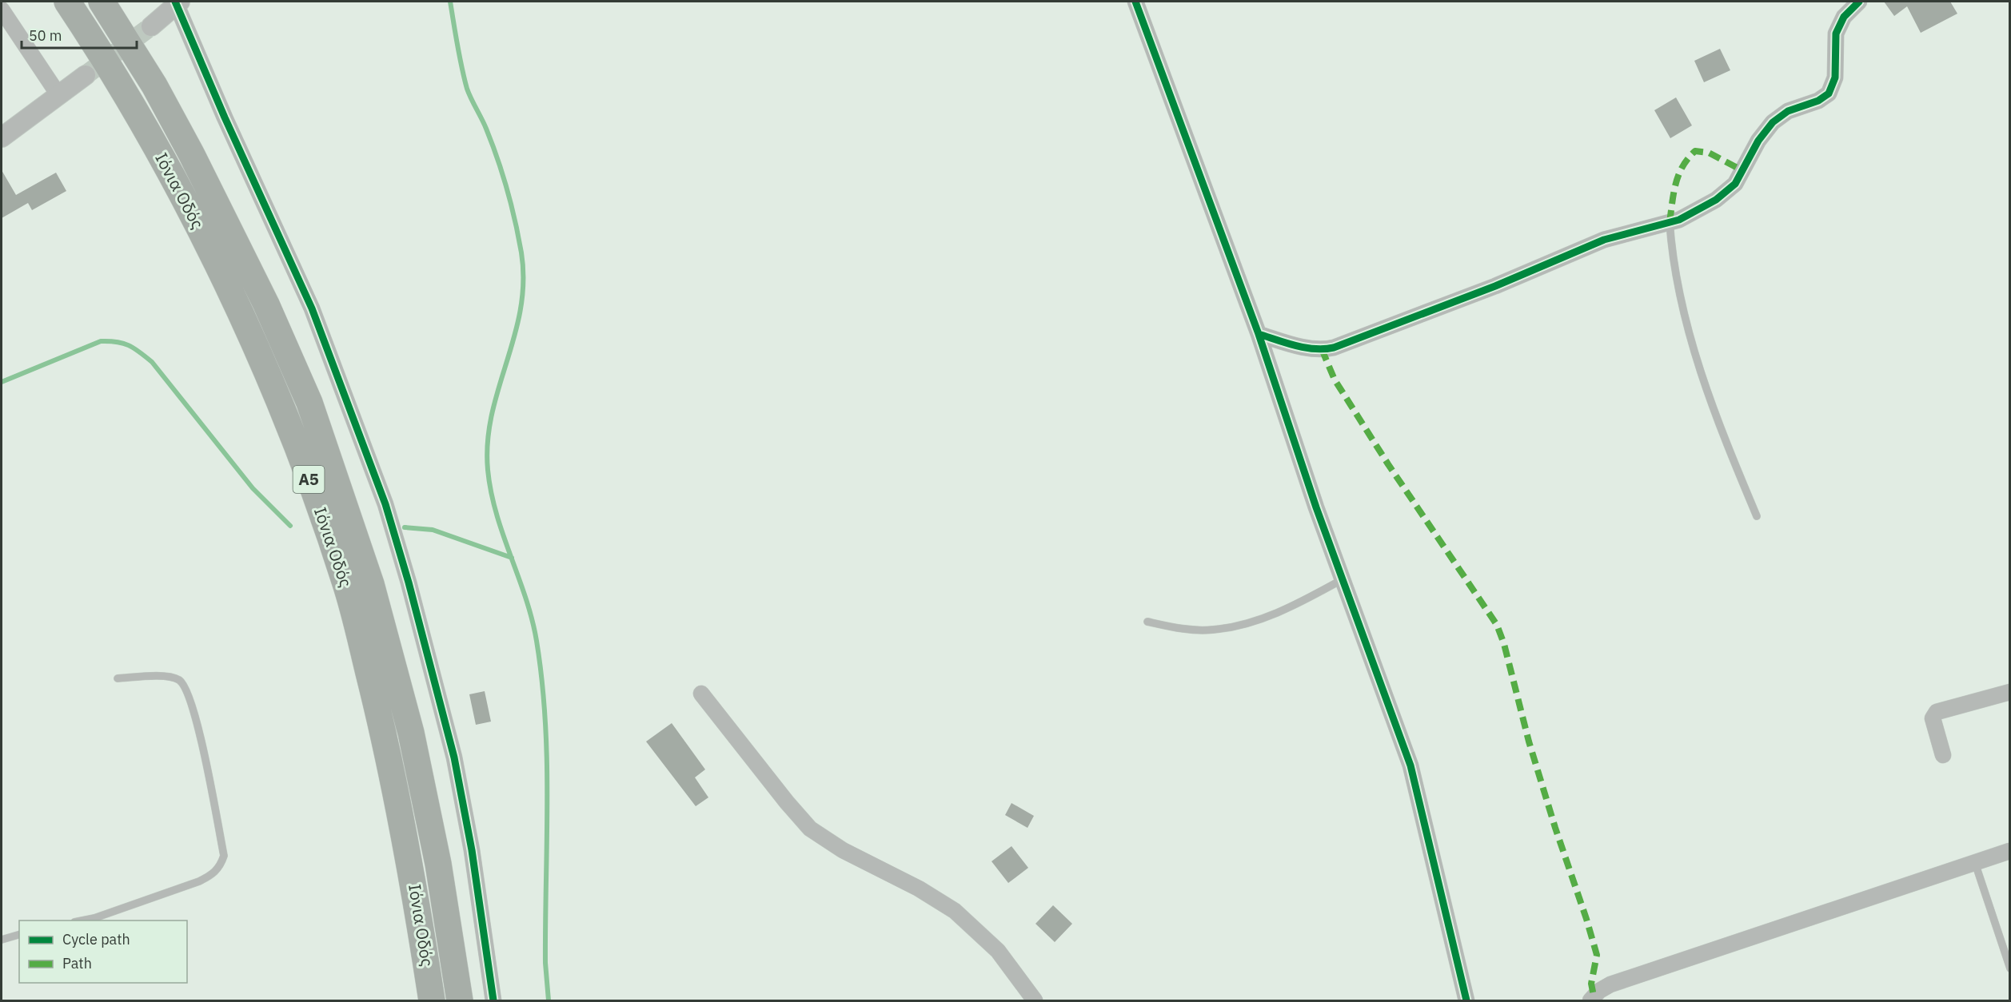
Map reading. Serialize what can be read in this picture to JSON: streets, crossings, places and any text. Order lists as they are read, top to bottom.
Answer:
{
  "streets": {
    "highway": ["Ιόνια Οδός", "Α5"]
  },
  "legend": ["Cycle path", "Path"],
  "scale_bar": "50 m"
}
